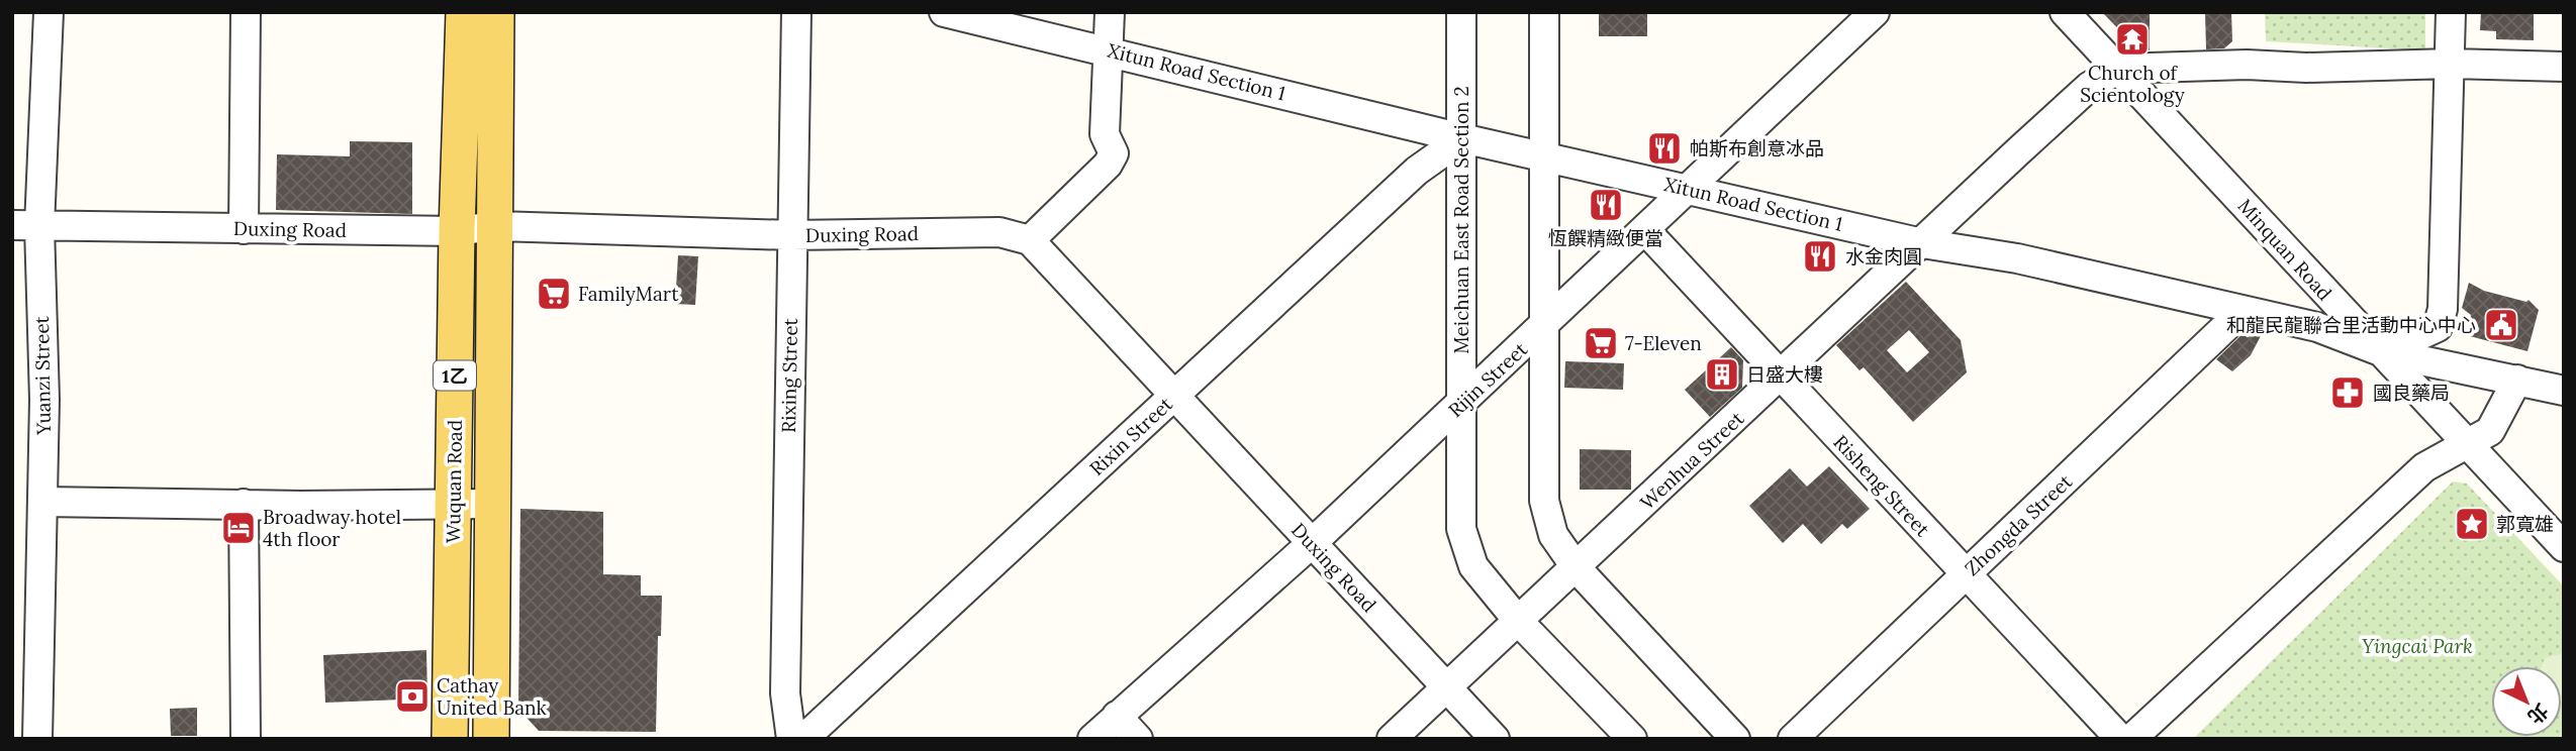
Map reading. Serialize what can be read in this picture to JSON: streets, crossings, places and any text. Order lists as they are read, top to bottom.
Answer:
{
  "streets": {
    "main road": ["1乙", "Wuquan Road"],
    "street": [
      "Xitun Road Section 1",
      "Meichuan East Road Section 2",
      "Duxing Road",
      "Minquan Road",
      "Yuanzi Street",
      "Rixing Street",
      "Rijin Street",
      "Rixin Street",
      "Wenhua Street",
      "Risheng Street",
      "Zhongda Street"
    ]
  },
  "crossings": [
    ["Xitun Road Section 1", "Meichuan East Road Section 2"],
    ["Xitun Road Section 1", "Minquan Road"],
    ["Xitun Road Section 1", "Rijin Street"],
    ["Xitun Road Section 1", "Rixin Street"],
    ["Xitun Road Section 1", "Wenhua Street"],
    ["Xitun Road Section 1", "Zhongda Street"],
    ["Meichuan East Road Section 2", "Rijin Street"],
    ["Meichuan East Road Section 2", "Rixin Street"],
    ["Meichuan East Road Section 2", "Wenhua Street"],
    ["Duxing Road", "Yuanzi Street"],
    ["Duxing Road", "Rixing Street"],
    ["Duxing Road", "Rijin Street"],
    ["Duxing Road", "Rixin Street"],
    ["Duxing Road", "Wenhua Street"],
    ["Duxing Road", "Wuquan Road"],
    ["Minquan Road", "Wenhua Street"],
    ["Rijin Street", "Risheng Street"],
    ["Wenhua Street", "Risheng Street"],
    ["Risheng Street", "Zhongda Street"]
  ],
  "parks": ["Yingcai Park"],
  "places": {
    "temple": ["Church of Scientology"],
    "restaurant": ["帕斯布創意冰品", "恆饌精緻便當", "水金肉圓"],
    "supermarket": ["FamilyMart", "7-Eleven"],
    "public building": ["和龍民龍聯合里活動中心中心"],
    "building": ["日盛大樓"],
    "pharmacy": ["國良藥局"],
    "place": ["郭寬雄"],
    "hotel": ["Broadway hotel 4th floor"],
    "bank": ["Cathay United Bank"]
  },
  "north": "bottom right"
}
